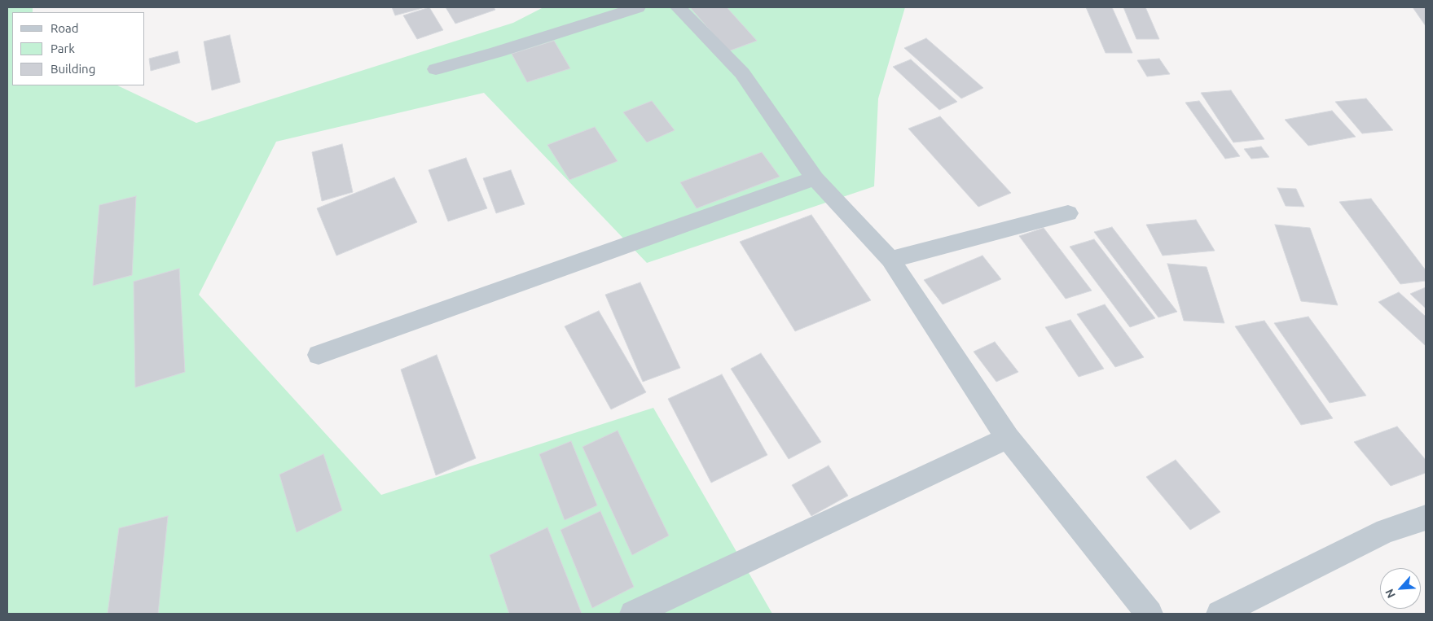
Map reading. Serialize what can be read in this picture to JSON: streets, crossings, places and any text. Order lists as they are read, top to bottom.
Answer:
{
  "legend": ["Road", "Park", "Building"],
  "north": "bottom left"
}
